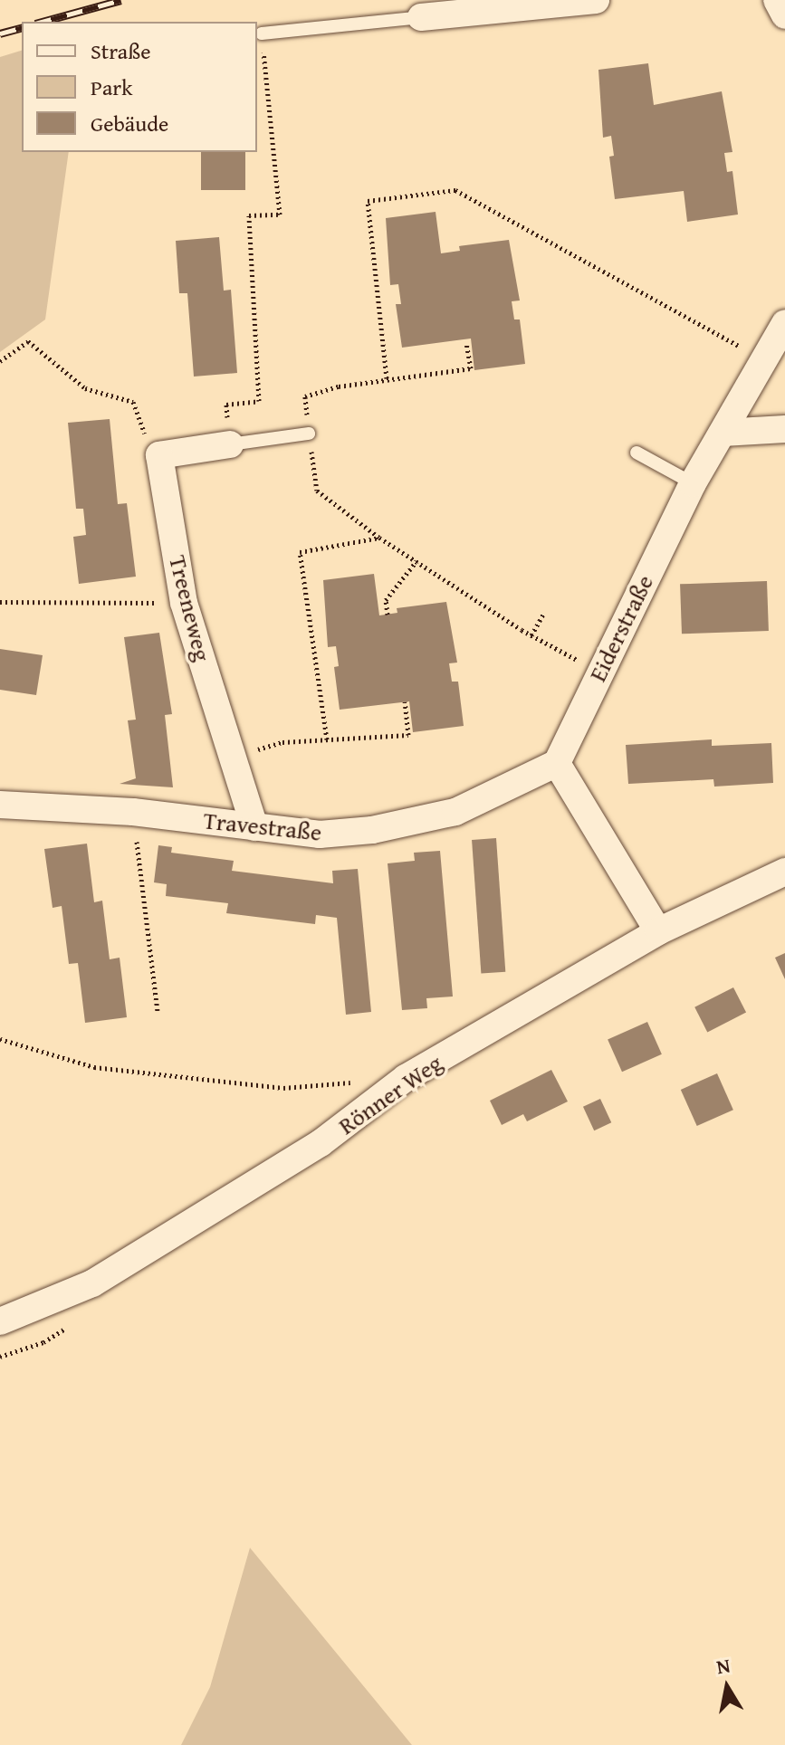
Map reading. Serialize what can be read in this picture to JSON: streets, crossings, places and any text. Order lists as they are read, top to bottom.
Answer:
{
  "streets": {
    "street": [
      "Treeneweg",
      "Eiderstraße",
      "Travestraße",
      "Rönner Weg"
    ]
  },
  "crossings": [
    ["Treeneweg", "Travestraße"],
    ["Eiderstraße", "Travestraße"]
  ],
  "legend": ["Straße", "Park", "Gebäude"],
  "north": "top"
}
